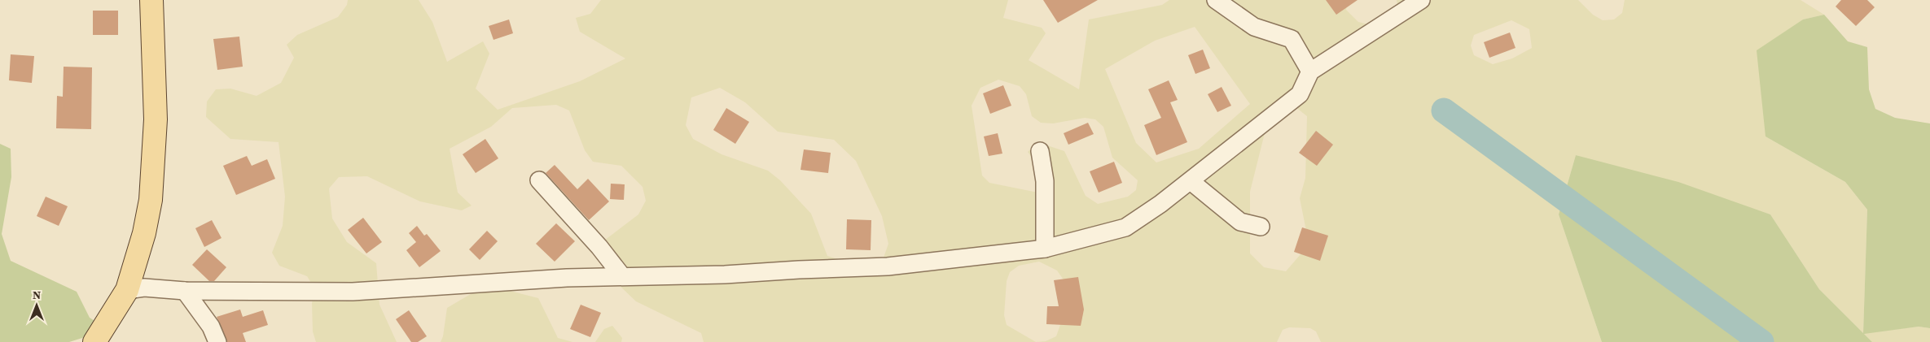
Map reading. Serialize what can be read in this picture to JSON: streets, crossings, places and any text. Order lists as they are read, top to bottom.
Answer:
{
  "north": "top"
}
